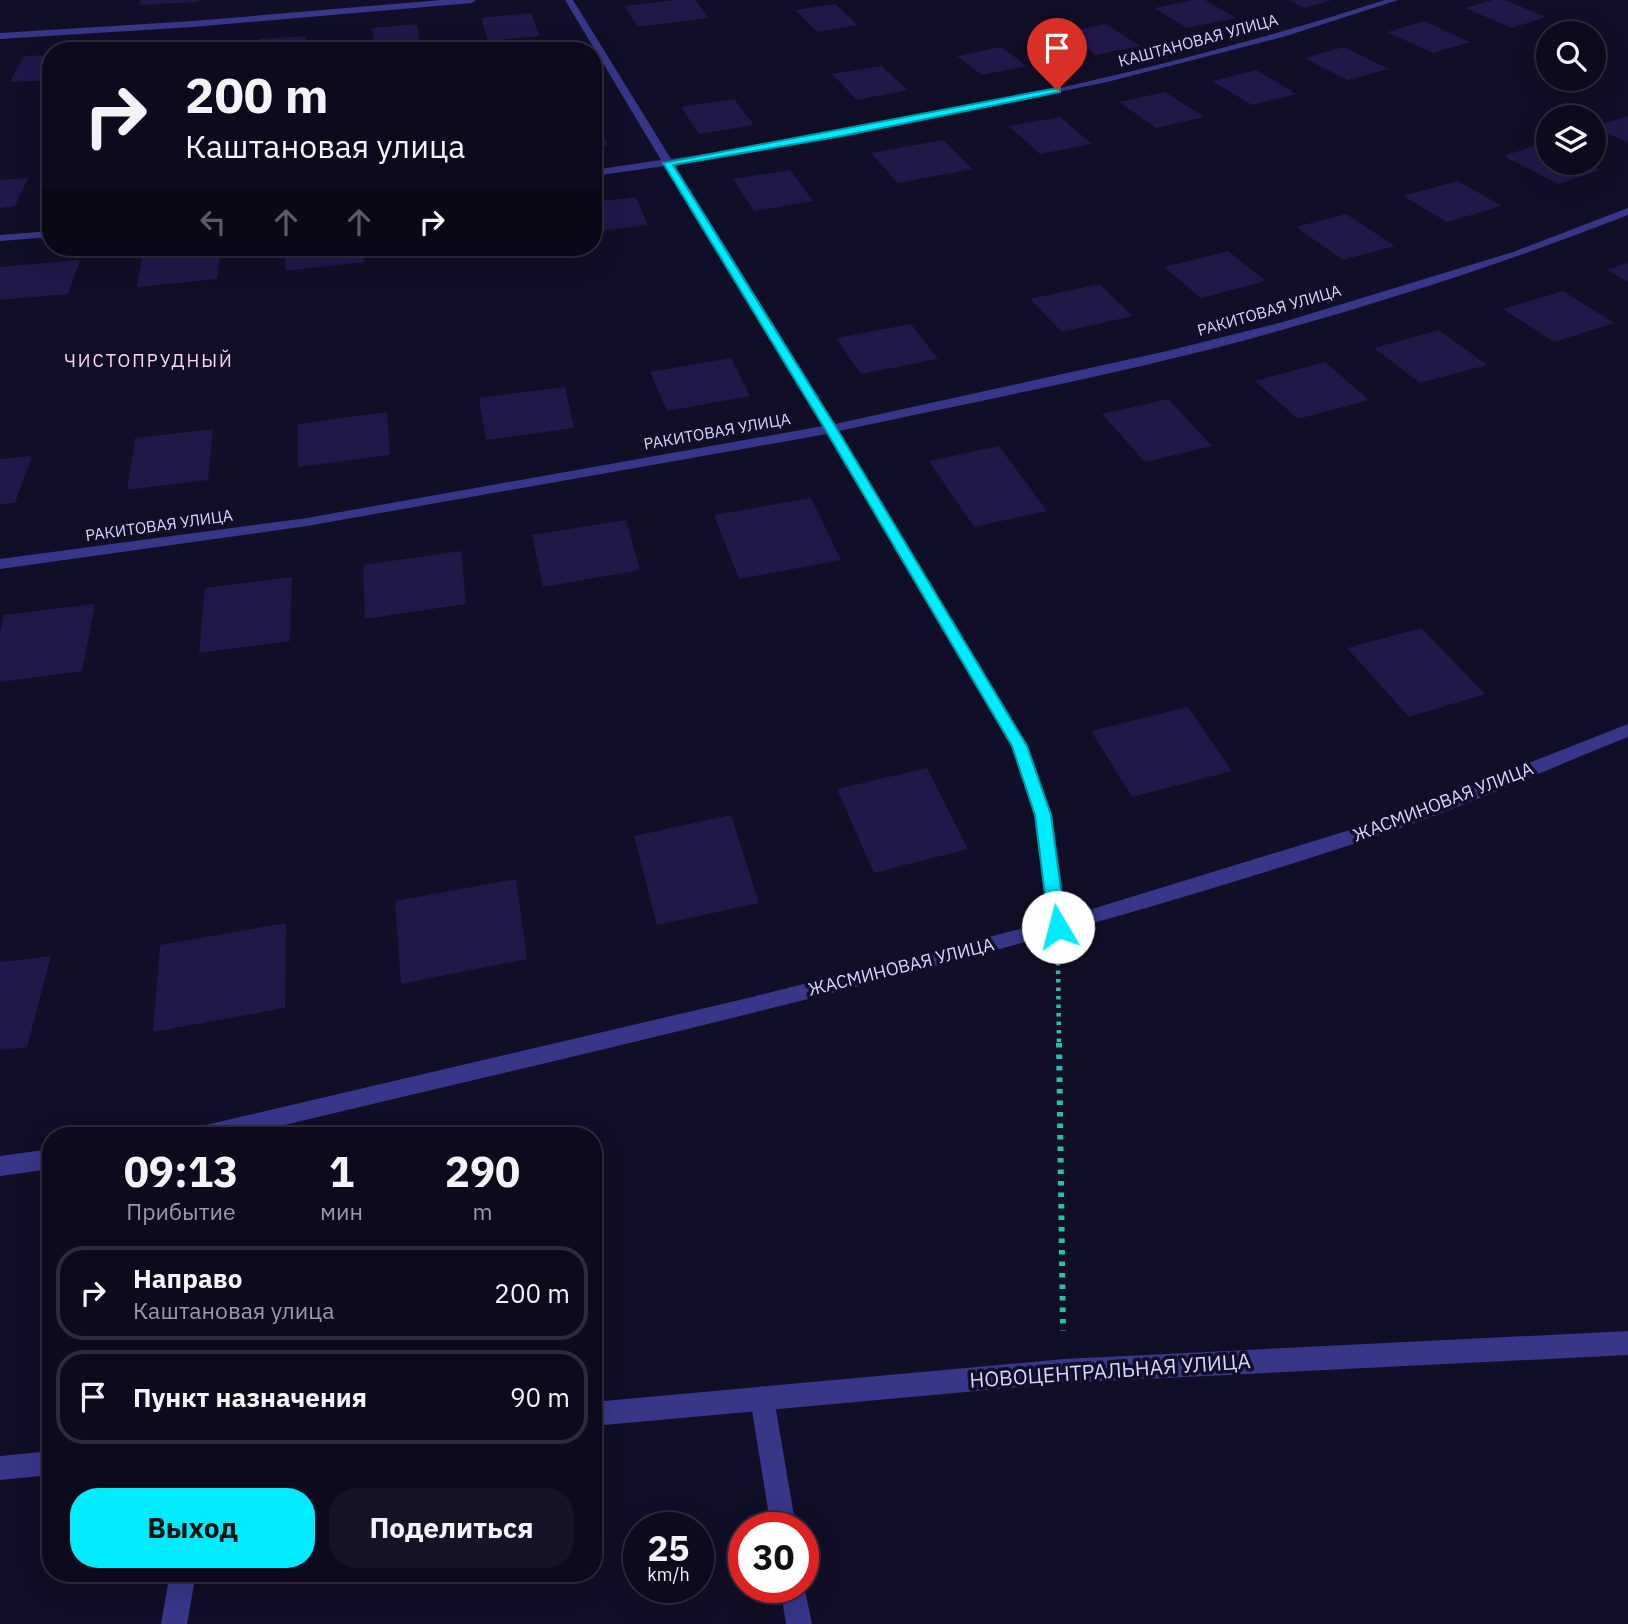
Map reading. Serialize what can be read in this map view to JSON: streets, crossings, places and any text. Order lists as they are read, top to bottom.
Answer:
{
  "streets": {
    "street": [
      "КАШТАНОВАЯ УЛИЦА",
      "РАКИТОВАЯ УЛИЦА",
      "ЖАСМИНОВАЯ УЛИЦА",
      "НОВОЦЕНТРАЛЬНАЯ УЛИЦА"
    ]
  },
  "districts": ["ЧИСТОПРУДНЫЙ"],
  "page": {
    "turn": ["200 m", "Каштановая улица"],
    "eta": [
      "09:13",
      "Прибытие",
      "1",
      "мин",
      "290",
      "m"
    ],
    "list": [
      {
        "name": "Направо",
        "note": "Каштановая улица",
        "value": "200 m"
      },
      {
        "name": "Пункт назначения",
        "value": "90 m"
      }
    ],
    "buttons": ["Выход", "Поделиться"],
    "speed": "25 km/h",
    "limit": "30"
  }
}
